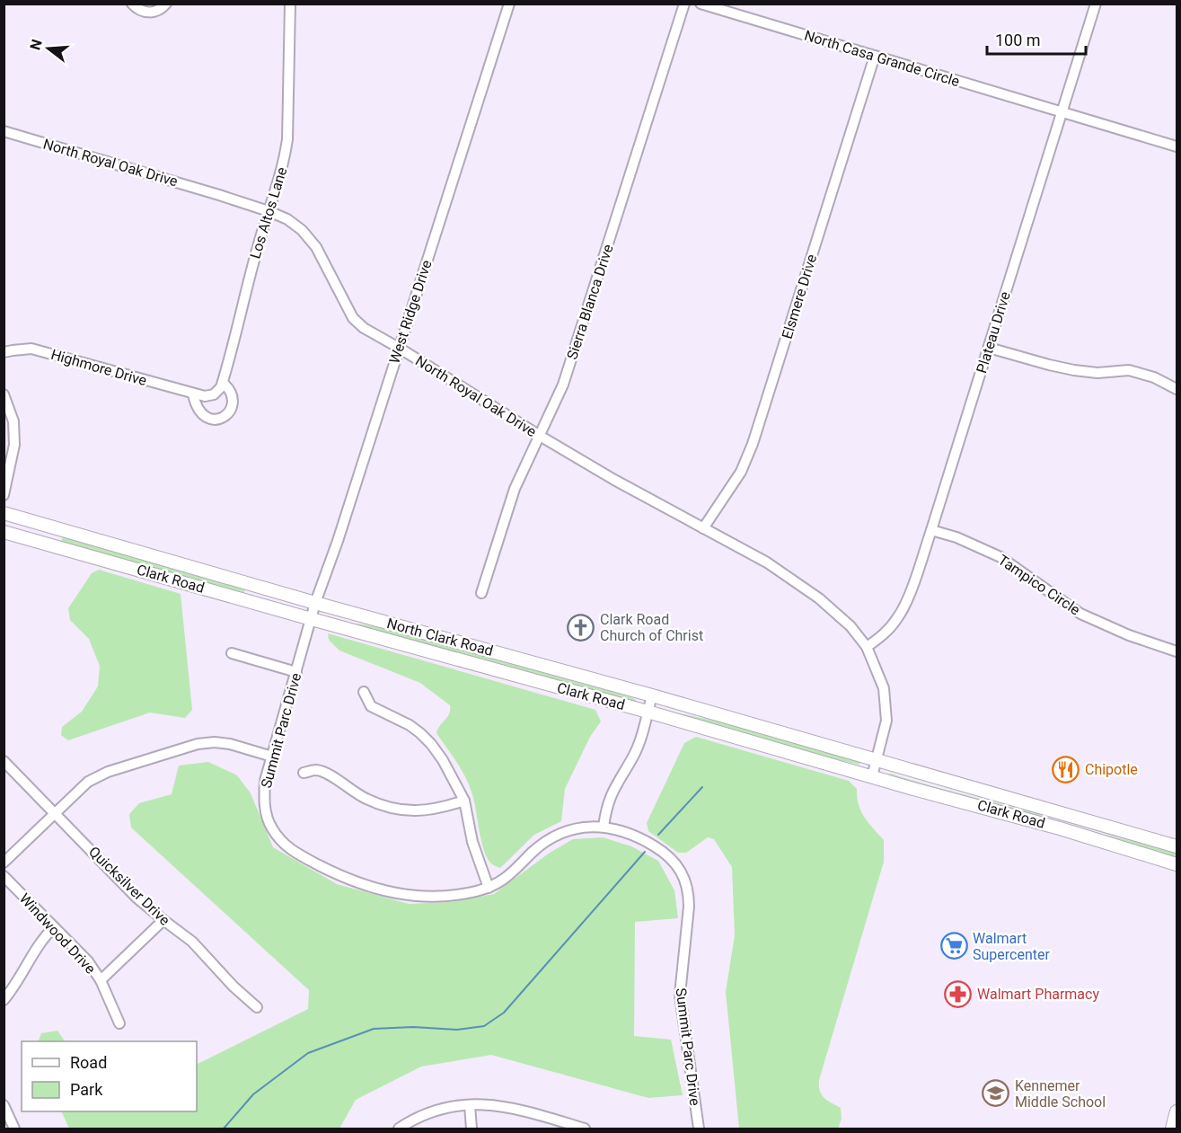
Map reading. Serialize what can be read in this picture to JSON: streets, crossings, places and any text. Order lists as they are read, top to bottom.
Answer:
{
  "streets": {
    "main road": ["Clark Road", "North Clark Road"],
    "street": [
      "North Casa Grande Circle",
      "North Royal Oak Drive",
      "Los Altos Lane",
      "Elsmere Drive",
      "Sierra Blanca Drive",
      "West Ridge Drive",
      "Plateau Drive",
      "Highmore Drive",
      "Tampico Circle",
      "Summit Parc Drive",
      "Quicksilver Drive",
      "Windwood Drive"
    ]
  },
  "crossings": [
    ["North Casa Grande Circle", "Elsmere Drive"],
    ["North Casa Grande Circle", "Plateau Drive"],
    ["North Royal Oak Drive", "Los Altos Lane"],
    ["North Royal Oak Drive", "Elsmere Drive"],
    ["North Royal Oak Drive", "Sierra Blanca Drive"],
    ["North Royal Oak Drive", "West Ridge Drive"],
    ["North Royal Oak Drive", "Plateau Drive"],
    ["North Royal Oak Drive", "Clark Road"],
    ["North Royal Oak Drive", "North Clark Road"],
    ["West Ridge Drive", "Clark Road"],
    ["West Ridge Drive", "North Clark Road"],
    ["West Ridge Drive", "Summit Parc Drive"],
    ["Plateau Drive", "Tampico Circle"],
    ["Clark Road", "Summit Parc Drive"]
  ],
  "places": {
    "church": ["Clark Road Church of Christ"],
    "restaurant": ["Chipotle"],
    "supermarket": ["Walmart Supercenter"],
    "pharmacy": ["Walmart Pharmacy"],
    "school or university": ["Kennemer Middle School"]
  },
  "legend": ["Road", "Park"],
  "scale_bar": "100 m",
  "north": "left"
}
